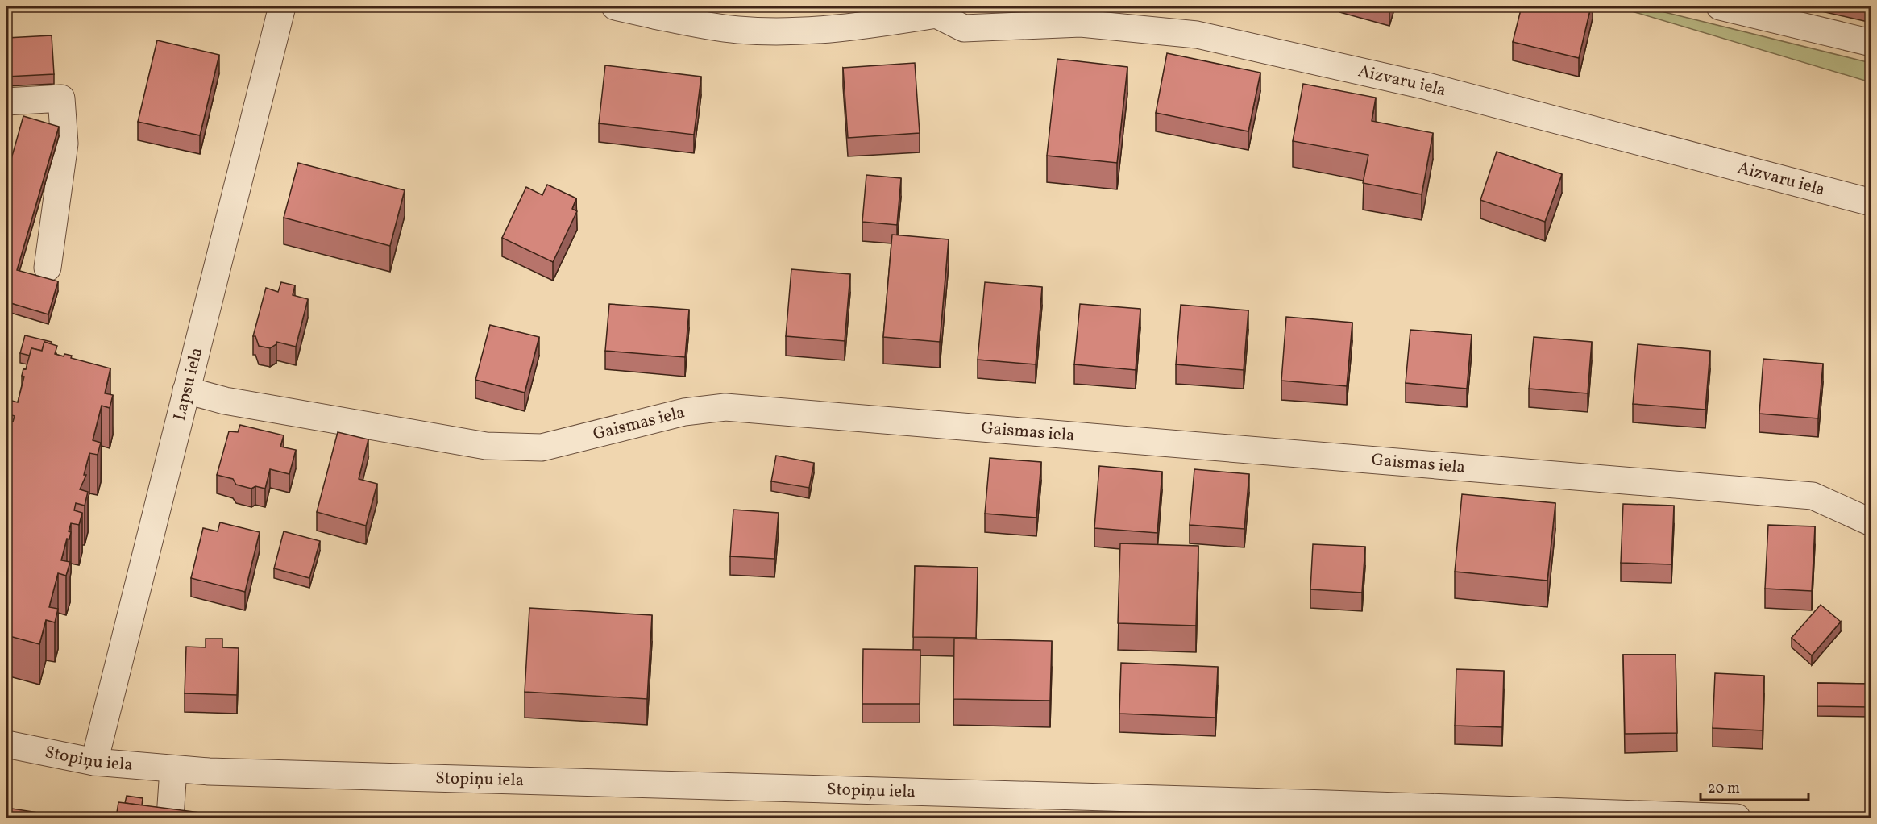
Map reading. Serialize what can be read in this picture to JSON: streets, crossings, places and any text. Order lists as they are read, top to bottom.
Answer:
{
  "streets": {
    "street": [
      "Aizvaru iela",
      "Lapsu iela",
      "Gaismas iela",
      "Stopiņu iela"
    ]
  },
  "crossings": [
    ["Lapsu iela", "Gaismas iela"],
    ["Lapsu iela", "Stopiņu iela"]
  ],
  "scale_bar": "20 m"
}
